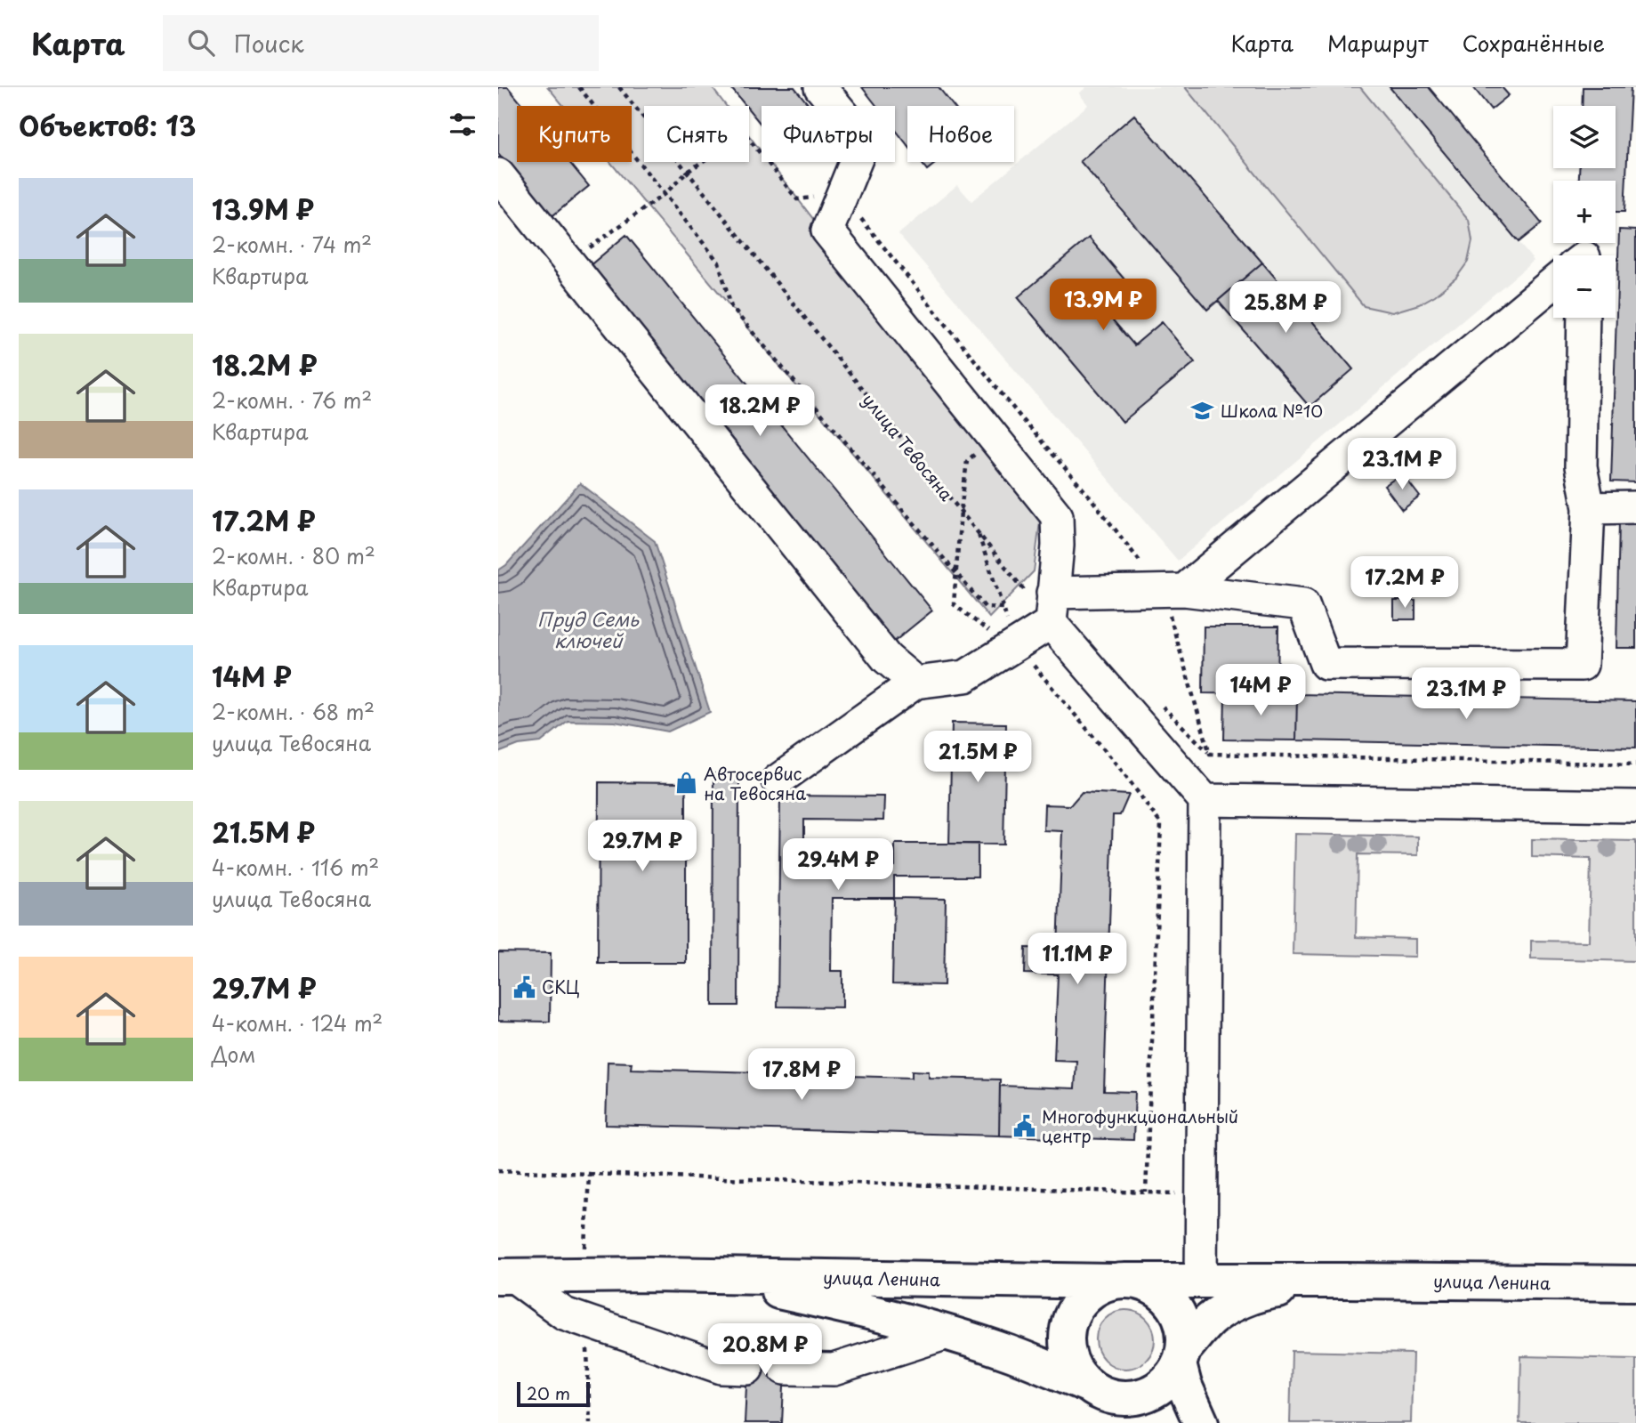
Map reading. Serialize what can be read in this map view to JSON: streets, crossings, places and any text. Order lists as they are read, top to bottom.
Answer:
{
  "streets": {
    "main road": ["улица Ленина"],
    "path": ["улица Тевосяна"]
  },
  "water": ["Пруд Семь ключей"],
  "places": {
    "school or university": ["Школа №10"],
    "shop": ["Автосервис на Тевосяна"],
    "public building": ["СКЦ", "Многофункциональный центр"]
  },
  "scale_bar": "20 m",
  "page": {
    "header": "Карта",
    "search": "Поиск",
    "nav": ["Карта", "Маршрут", "Сохранённые"],
    "heading": "Объектов: 13",
    "map_buttons": ["+", "−"],
    "chip": [
      "Купить",
      "Снять",
      "Фильтры",
      "Новое"
    ],
    "list": [
      {
        "name": "13.9M ₽",
        "note": "2-комн. · 74 m² · Квартира"
      },
      {
        "name": "18.2M ₽",
        "note": "2-комн. · 76 m² · Квартира"
      },
      {
        "name": "17.2M ₽",
        "note": "2-комн. · 80 m² · Квартира"
      },
      {
        "name": "14M ₽",
        "note": "2-комн. · 68 m² · улица Тевосяна"
      },
      {
        "name": "21.5M ₽",
        "note": "4-комн. · 116 m² · улица Тевосяна"
      },
      {
        "name": "29.7M ₽",
        "note": "4-комн. · 124 m² · Дом"
      }
    ],
    "price": [
      "13.9M ₽",
      "25.8M ₽",
      "18.2M ₽",
      "23.1M ₽",
      "17.2M ₽",
      "14M ₽",
      "23.1M ₽",
      "21.5M ₽",
      "29.7M ₽",
      "29.4M ₽",
      "11.1M ₽",
      "17.8M ₽",
      "20.8M ₽"
    ],
    "scale": "20 m"
  }
}
